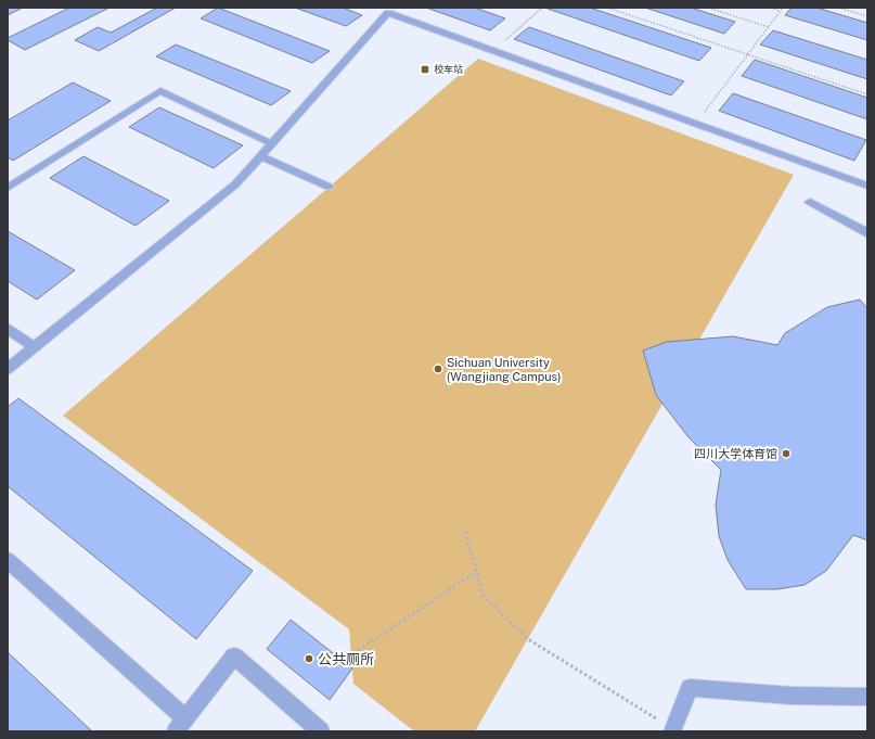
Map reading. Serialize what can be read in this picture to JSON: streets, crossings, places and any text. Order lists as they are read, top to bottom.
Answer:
{
  "places": {
    "transit": ["校车站"],
    "other": ["Sichuan University (Wangjiang Campus)", "四川大学体育馆", "公共厕所"]
  }
}
